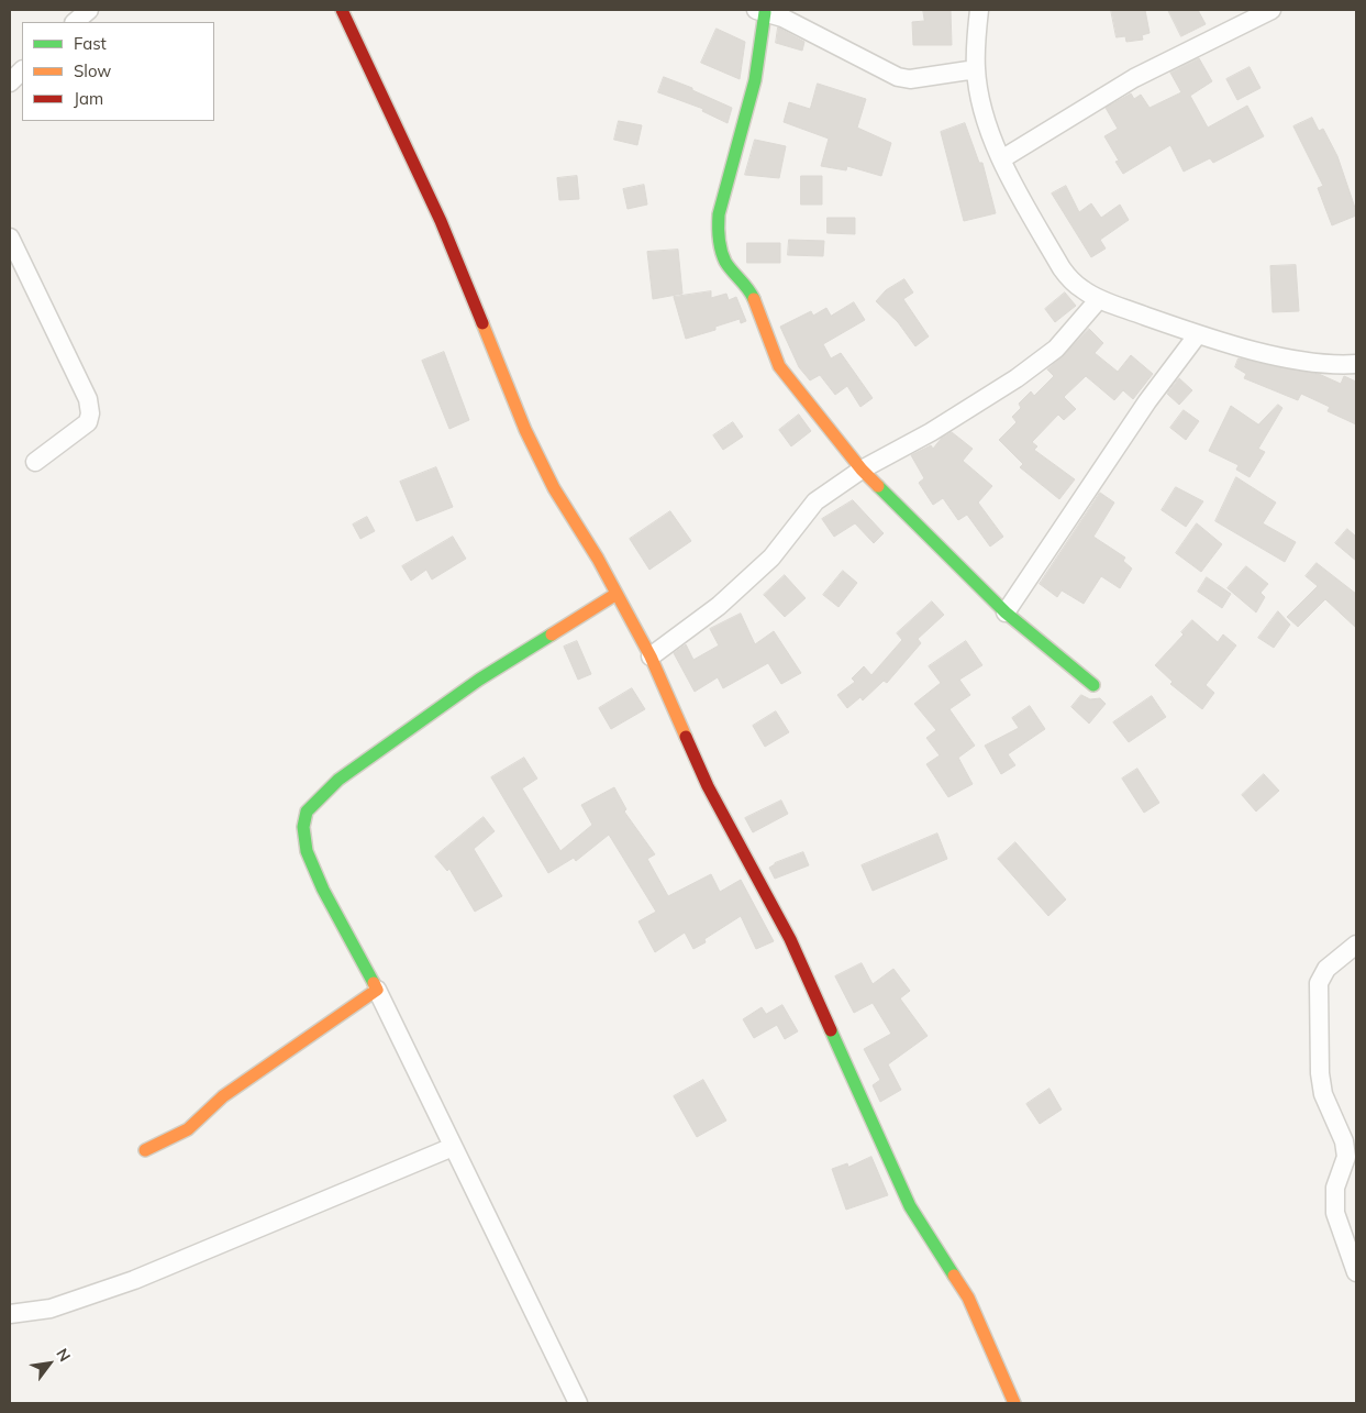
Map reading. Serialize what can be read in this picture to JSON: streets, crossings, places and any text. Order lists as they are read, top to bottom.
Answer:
{
  "legend": ["Fast", "Slow", "Jam"],
  "north": "top right"
}
